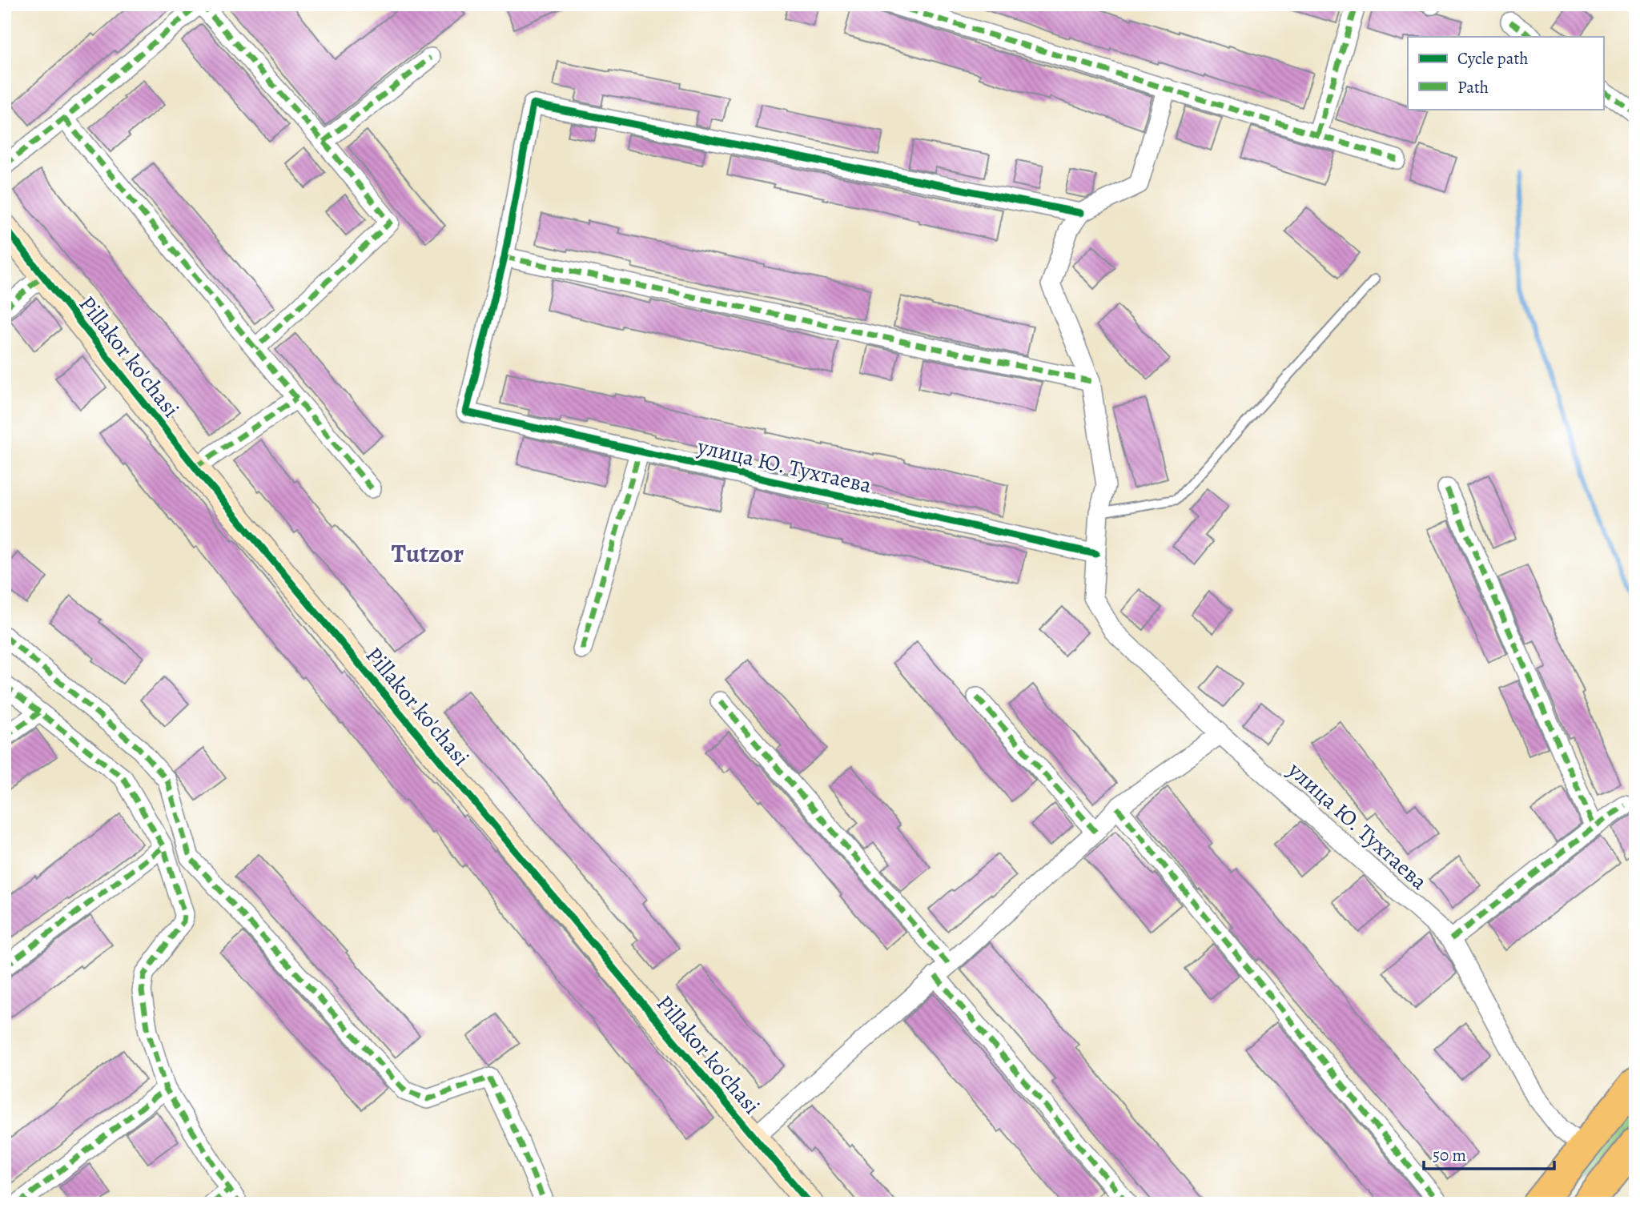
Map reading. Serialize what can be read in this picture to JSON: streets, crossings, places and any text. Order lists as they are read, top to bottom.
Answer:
{
  "streets": {
    "street": ["Pillakor ko'chasi", "улица Ю. Тухтаева"]
  },
  "districts": ["Tutzor"],
  "legend": ["Cycle path", "Path"],
  "scale_bar": "50 m"
}
